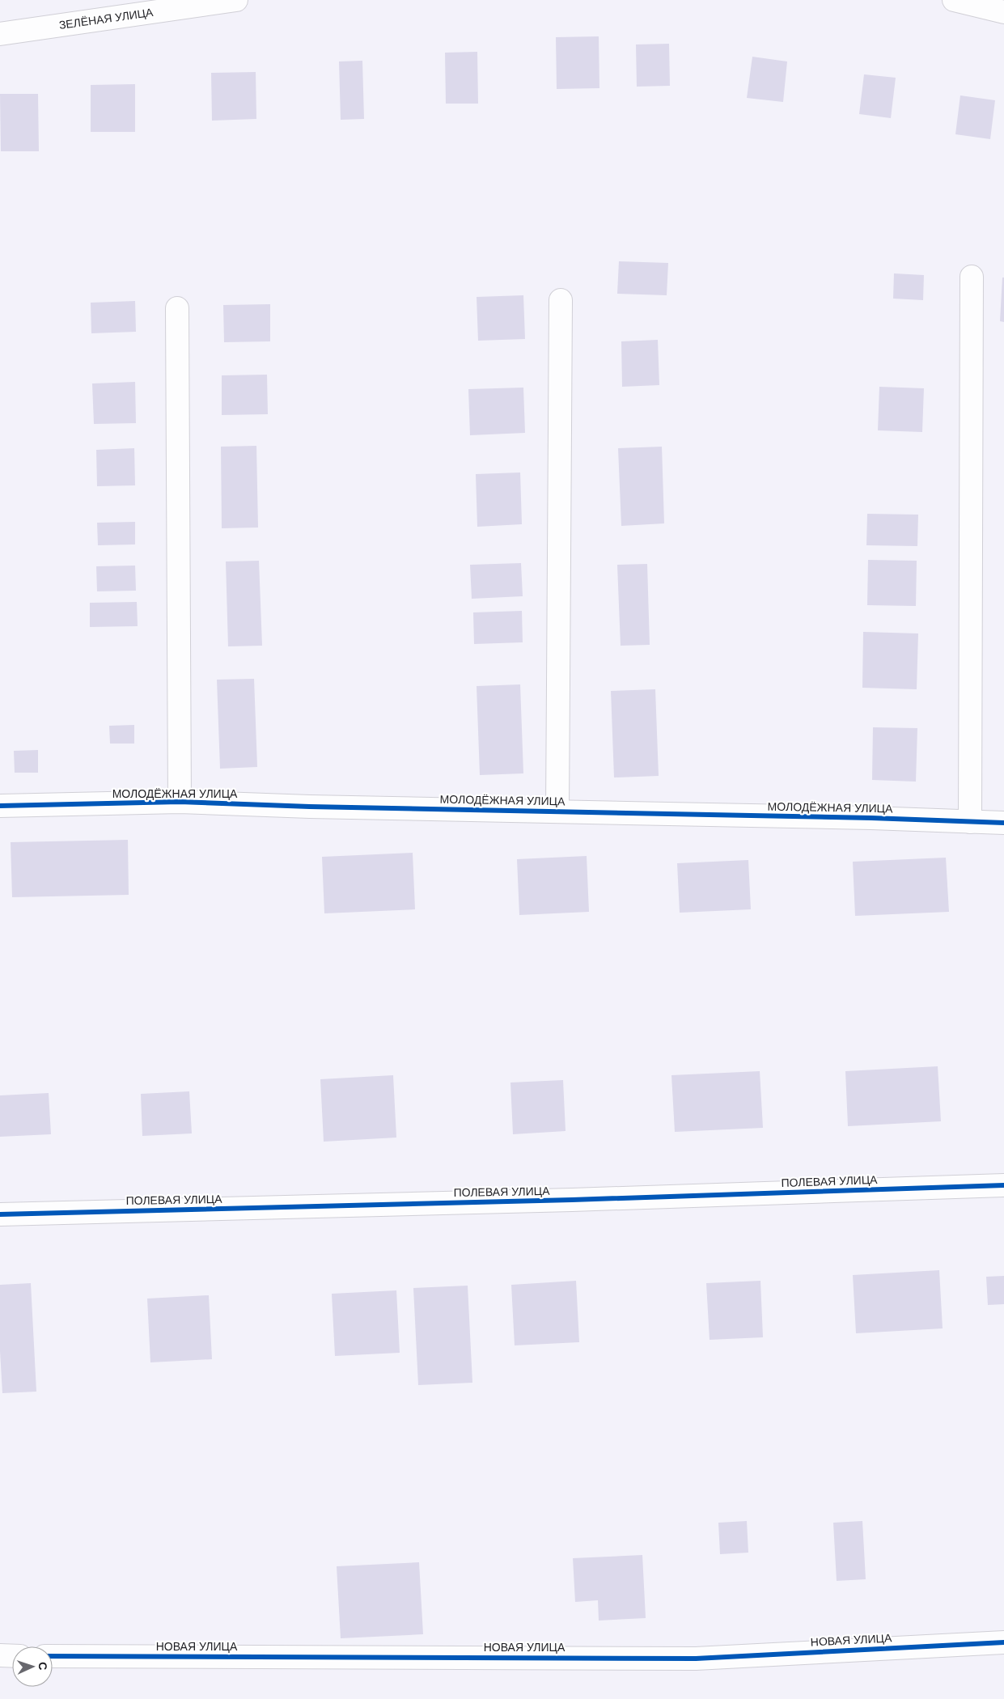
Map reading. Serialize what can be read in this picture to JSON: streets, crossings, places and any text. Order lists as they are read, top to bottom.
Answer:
{
  "streets": {
    "street": [
      "ЗЕЛЁНАЯ УЛИЦА",
      "МОЛОДЁЖНАЯ УЛИЦА",
      "ПОЛЕВАЯ УЛИЦА",
      "НОВАЯ УЛИЦА"
    ]
  },
  "north": "right"
}
